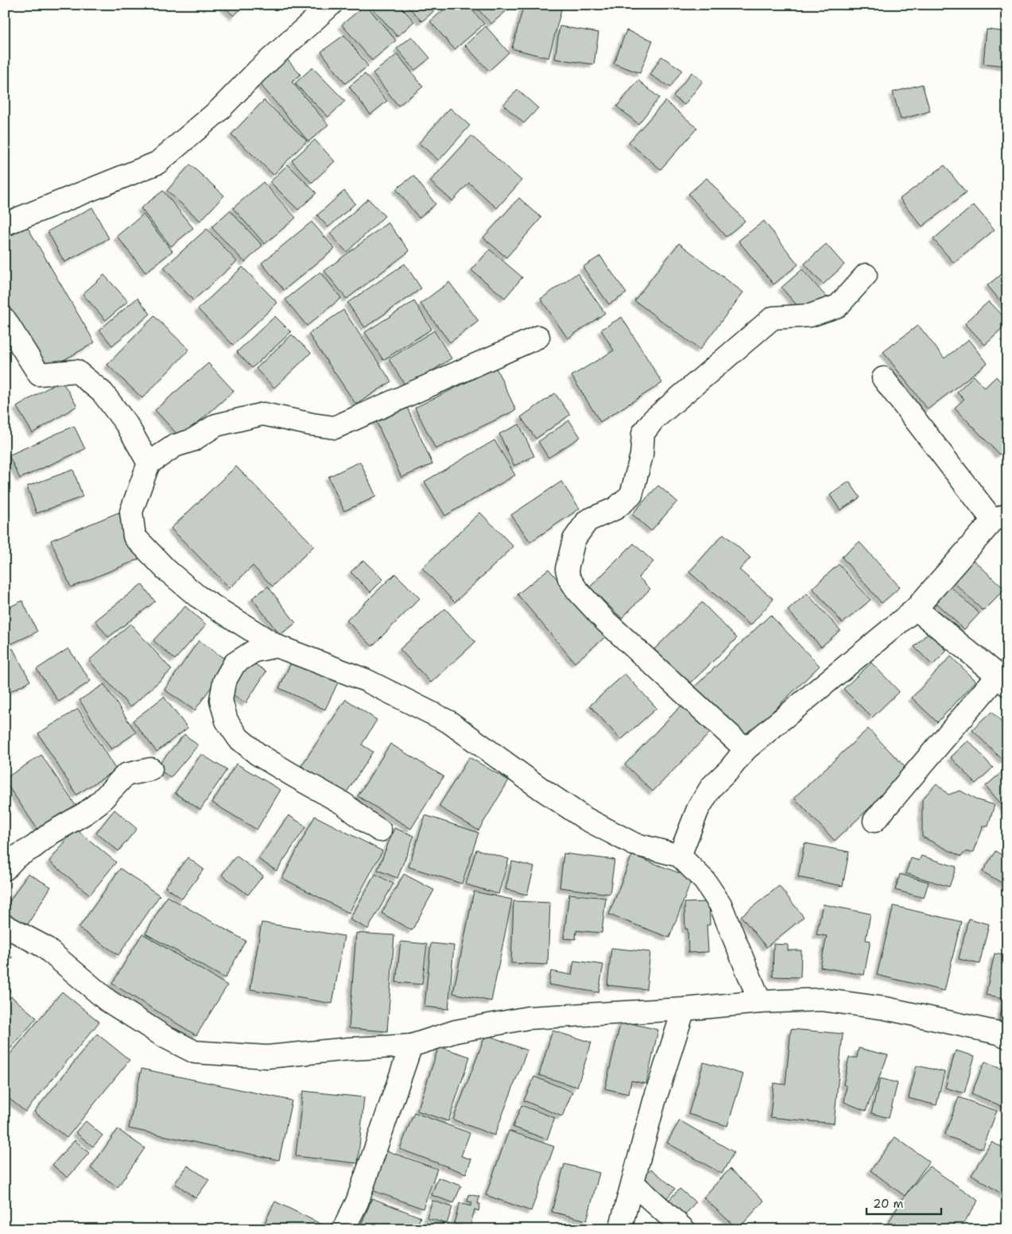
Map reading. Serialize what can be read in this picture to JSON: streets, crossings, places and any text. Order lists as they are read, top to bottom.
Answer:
{
  "scale_bar": "20 m"
}
